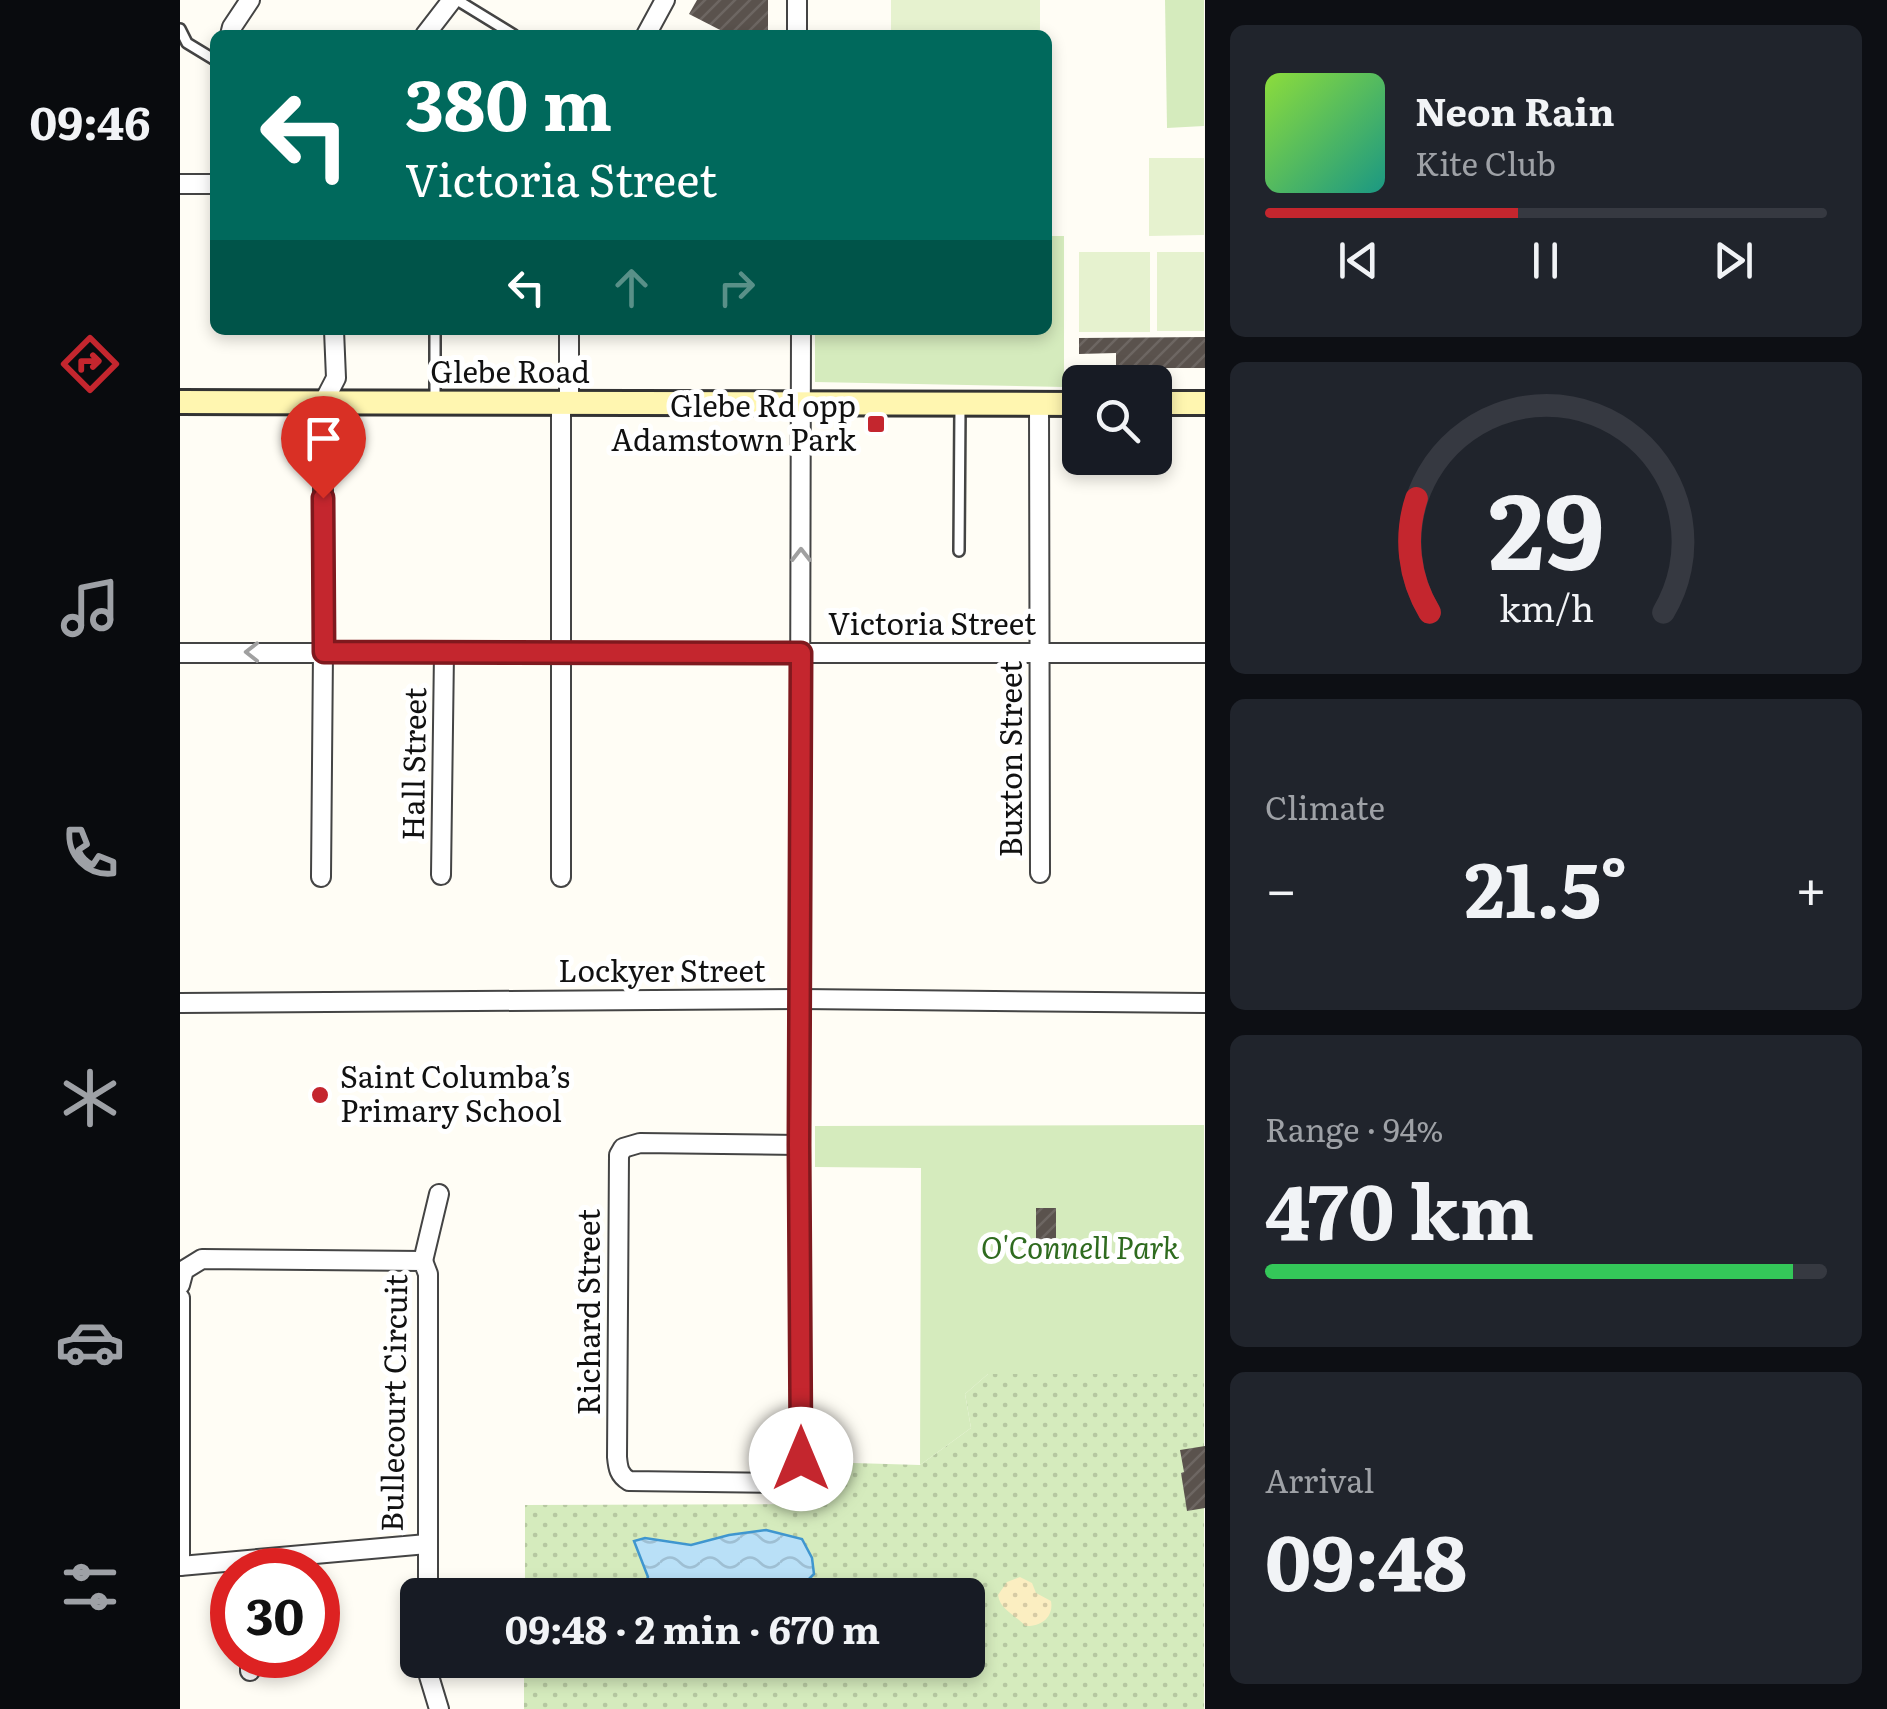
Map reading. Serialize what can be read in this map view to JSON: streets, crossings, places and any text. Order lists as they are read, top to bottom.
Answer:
{
  "streets": {
    "main road": ["Glebe Road"],
    "street": [
      "Victoria Street",
      "Buxton Street",
      "Hall Street",
      "Lockyer Street",
      "Richard Street",
      "Bullecourt Circuit"
    ]
  },
  "crossings": [
    ["Glebe Road", "Buxton Street"],
    ["Victoria Street", "Buxton Street"],
    ["Victoria Street", "Hall Street"]
  ],
  "parks": ["O'Connell Park"],
  "places": {
    "transit": ["Glebe Rd opp Adamstown Park"],
    "other": ["Saint Columba’s Primary School"]
  },
  "page": {
    "tabs": "09:46",
    "turn": ["380 m", "Victoria Street"],
    "song": ["Neon Rain", "Kite Club"],
    "tile": [
      "Climate",
      ["Range · 94%", "470 km"],
      ["Arrival", "09:48"]
    ],
    "heat": ["−", "21.5°", "+"],
    "limit": "30",
    "trip": "09:48 · 2 min · 670 m",
    "gauge": ["29", "km/h"]
  }
}
